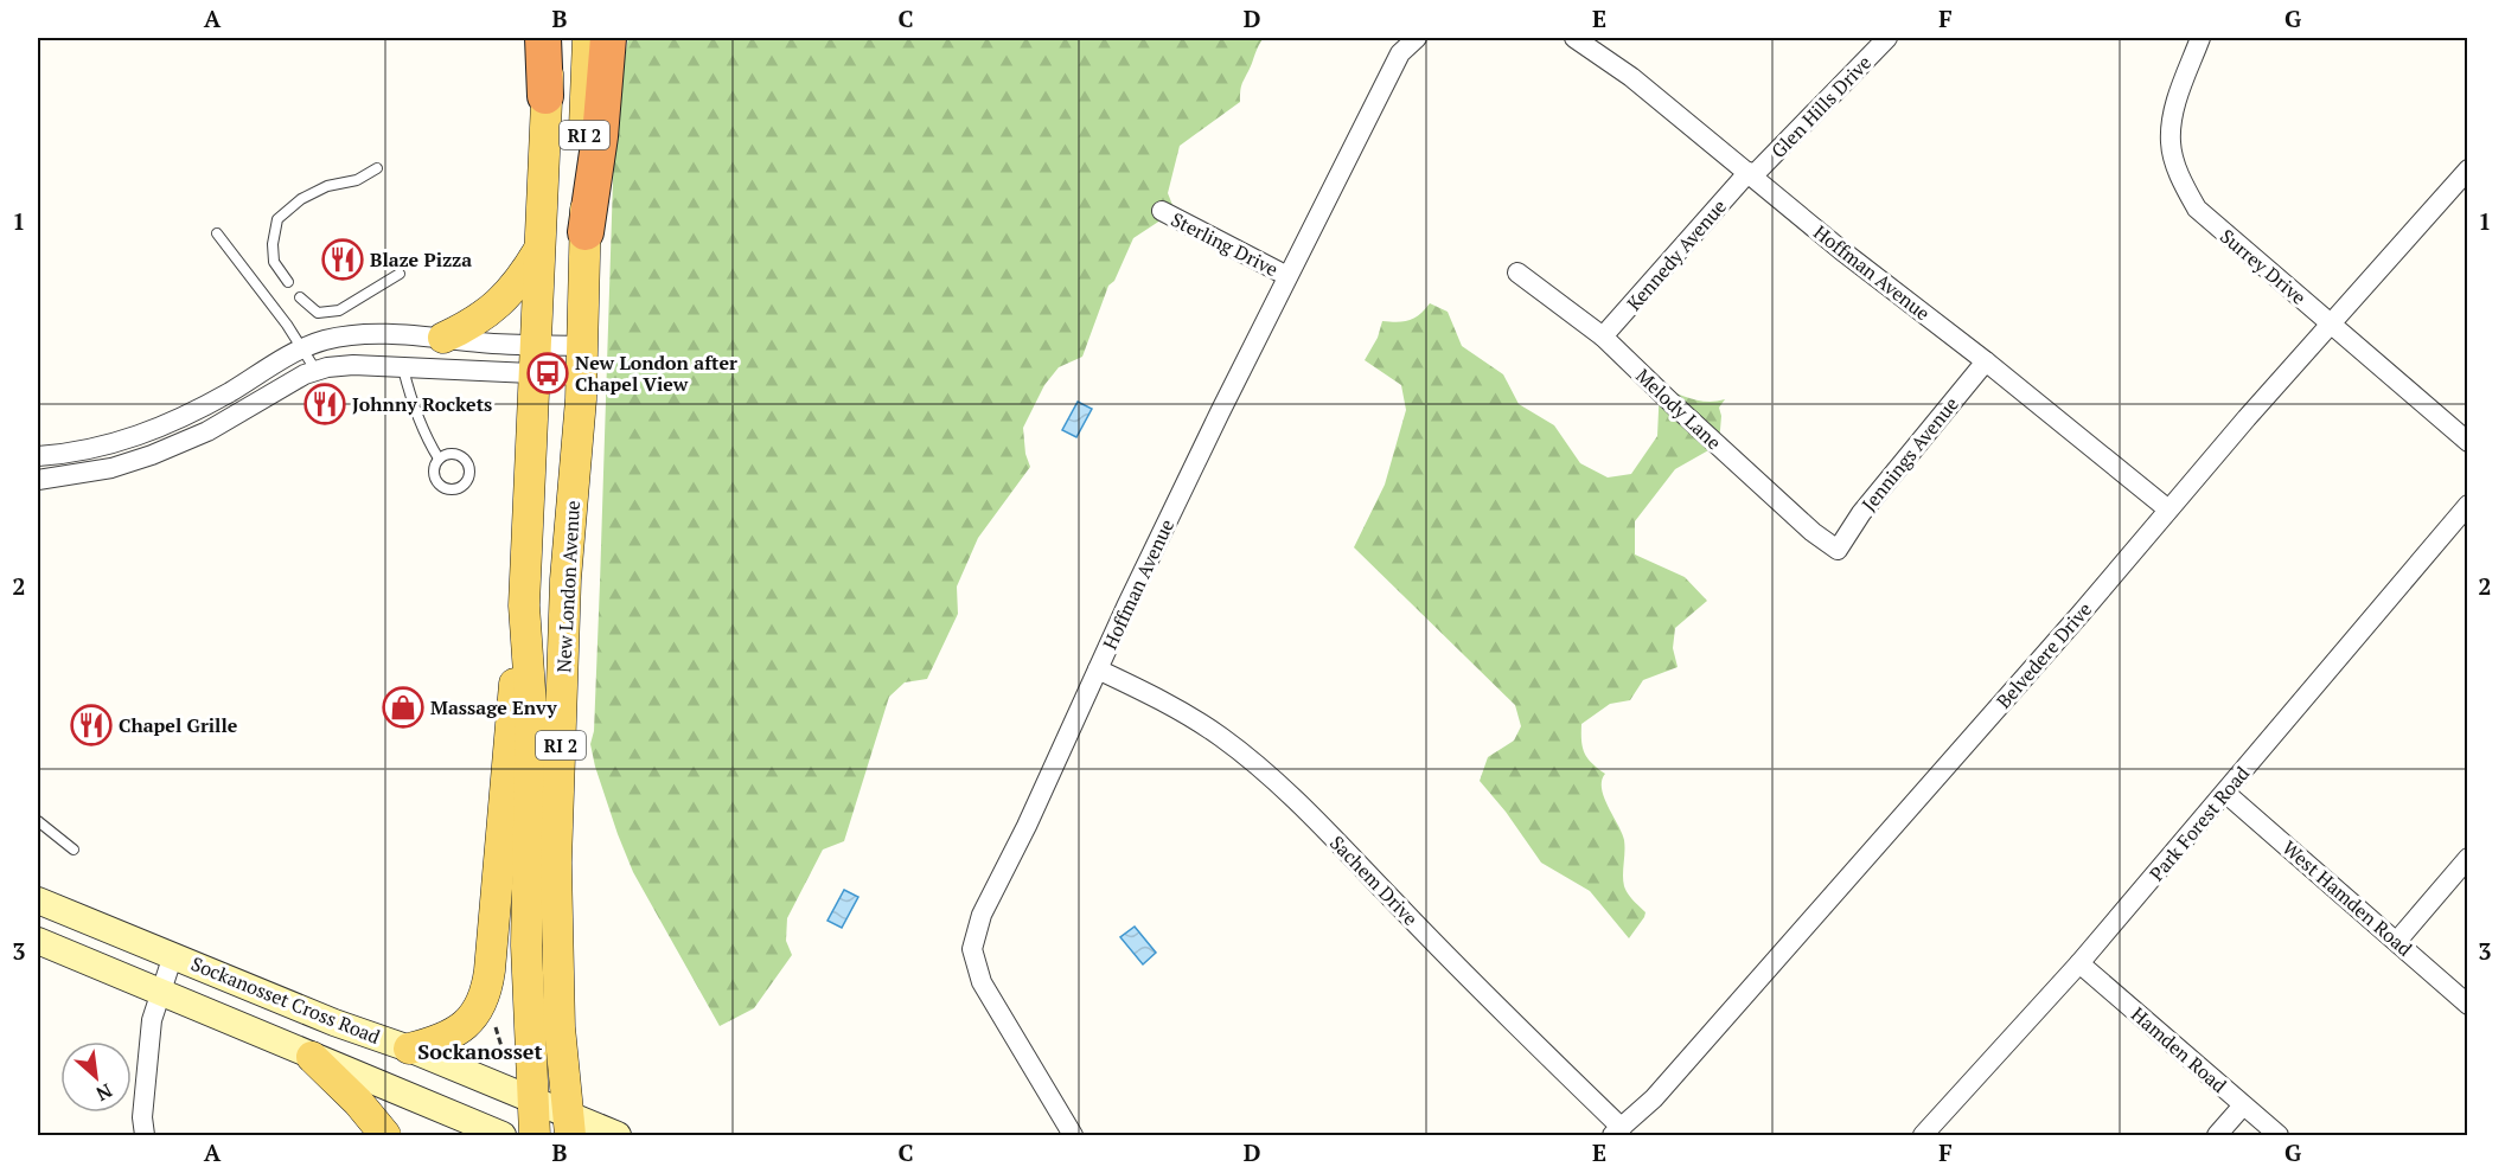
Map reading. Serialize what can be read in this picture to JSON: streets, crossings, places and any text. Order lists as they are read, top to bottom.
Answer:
{
  "streets": {
    "main road": ["RI 2", "New London Avenue"],
    "street": [
      "Glen Hills Drive",
      "Sterling Drive",
      "Kennedy Avenue",
      "Surrey Drive",
      "Hoffman Avenue",
      "Melody Lane",
      "Jennings Avenue",
      "Belvedere Drive",
      "Park Forest Road",
      "Sachem Drive",
      "West Hamden Road",
      "Sockanosset Cross Road",
      "Hamden Road"
    ]
  },
  "crossings": [
    ["Glen Hills Drive", "Kennedy Avenue"],
    ["Glen Hills Drive", "Hoffman Avenue"],
    ["Sterling Drive", "Hoffman Avenue"],
    ["Kennedy Avenue", "Hoffman Avenue"],
    ["Kennedy Avenue", "Melody Lane"],
    ["Surrey Drive", "Belvedere Drive"],
    ["Hoffman Avenue", "Jennings Avenue"],
    ["Hoffman Avenue", "Belvedere Drive"],
    ["Hoffman Avenue", "Sachem Drive"],
    ["Melody Lane", "Jennings Avenue"],
    ["New London Avenue", "Sockanosset Cross Road"],
    ["Belvedere Drive", "Sachem Drive"],
    ["Park Forest Road", "West Hamden Road"],
    ["Park Forest Road", "Hamden Road"]
  ],
  "districts": ["Sockanosset"],
  "places": {
    "restaurant": ["Blaze Pizza", "Johnny Rockets", "Chapel Grille"],
    "bus stop": ["New London after Chapel View"],
    "shop": ["Massage Envy"]
  },
  "north": "bottom right",
  "grid": {
    "columns": [
      "A",
      "B",
      "C",
      "D",
      "E",
      "F",
      "G"
    ],
    "rows": ["1", "2", "3"]
  }
}
